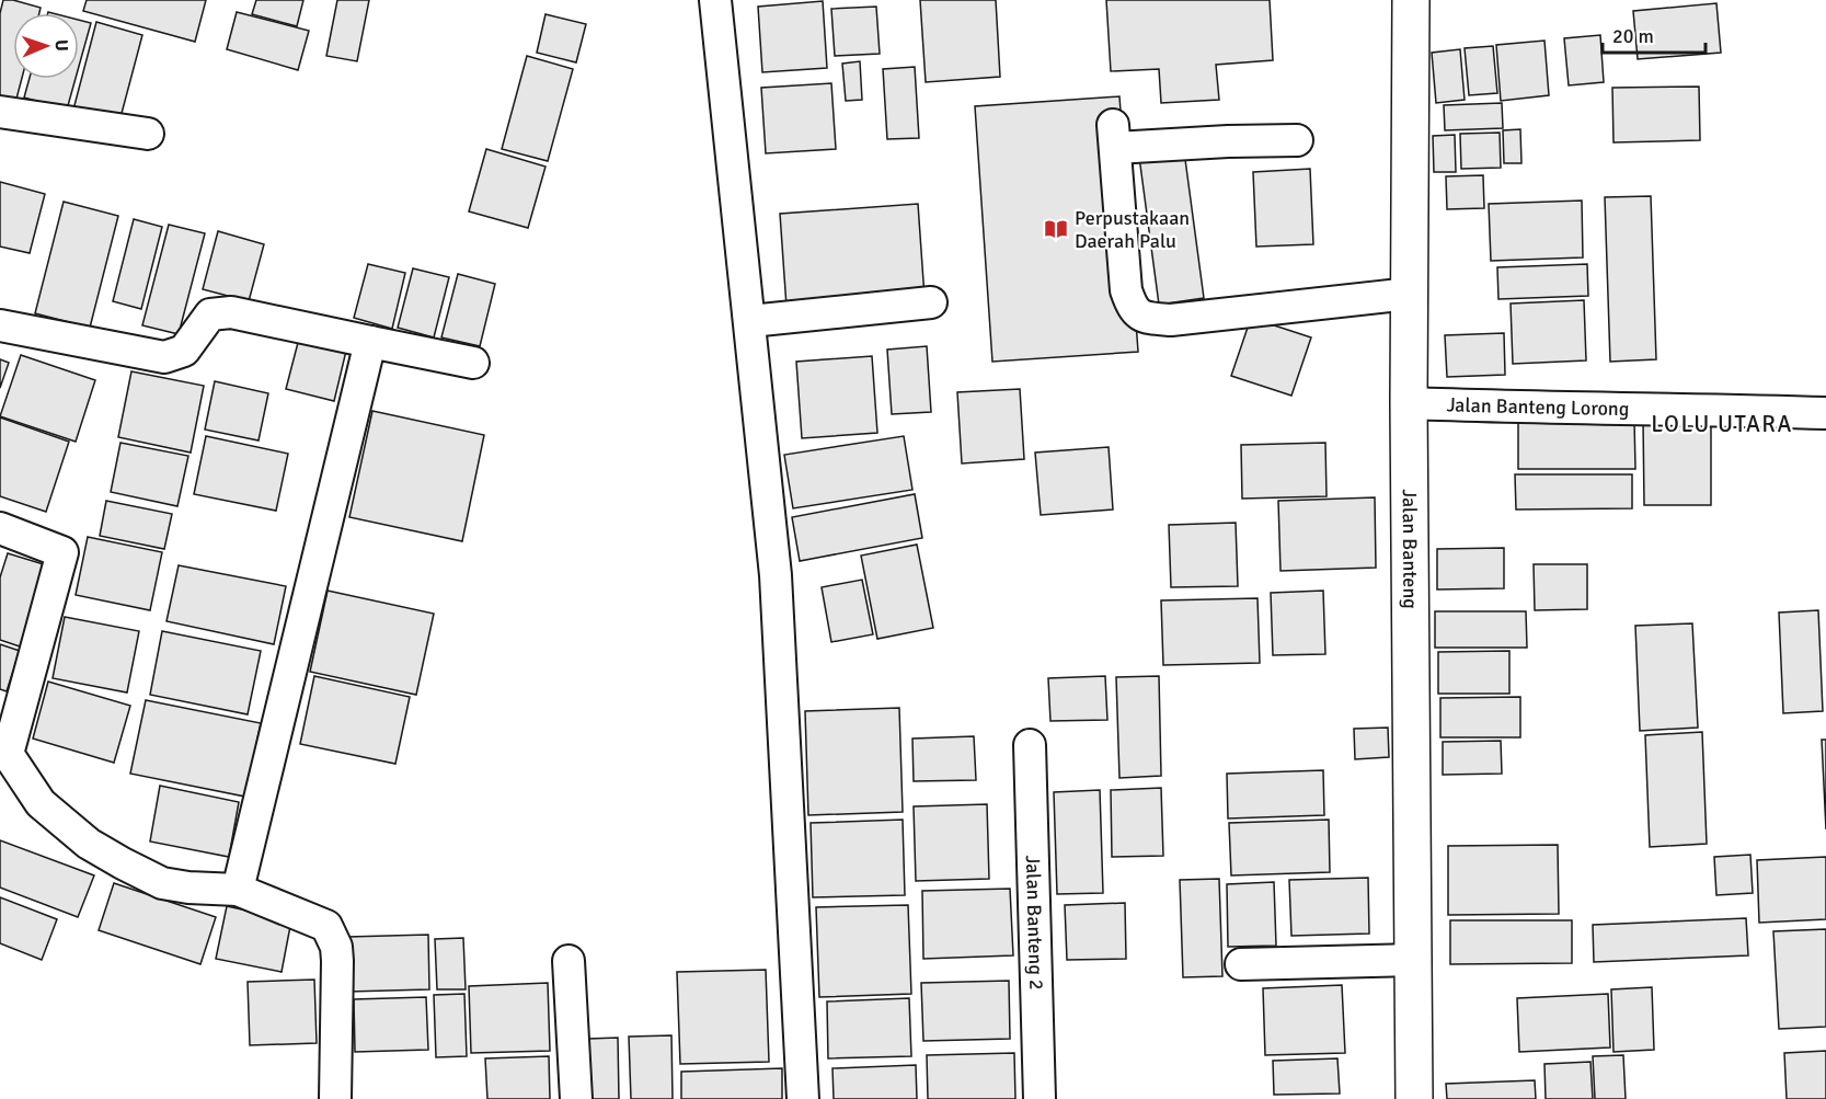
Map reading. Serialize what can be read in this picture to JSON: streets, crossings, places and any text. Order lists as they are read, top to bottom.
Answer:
{
  "streets": {
    "street": ["Jalan Banteng Lorong", "Jalan Banteng", "Jalan Banteng 2"]
  },
  "crossings": [
    ["Jalan Banteng Lorong", "Jalan Banteng"]
  ],
  "districts": ["LOLU UTARA"],
  "places": {
    "library": ["Perpustakaan Daerah Palu"]
  },
  "scale_bar": "20 m",
  "north": "right"
}
